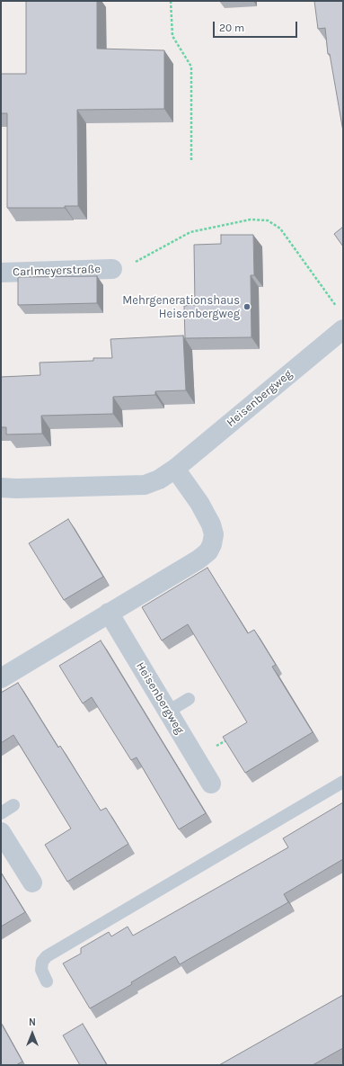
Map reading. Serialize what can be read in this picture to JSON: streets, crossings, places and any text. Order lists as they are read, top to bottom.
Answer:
{
  "streets": {
    "street": ["Carlmeyerstraße", "Heisenbergweg"]
  },
  "places": ["Mehrgenerationshaus Heisenbergweg"],
  "scale_bar": "20 m",
  "north": "top"
}
